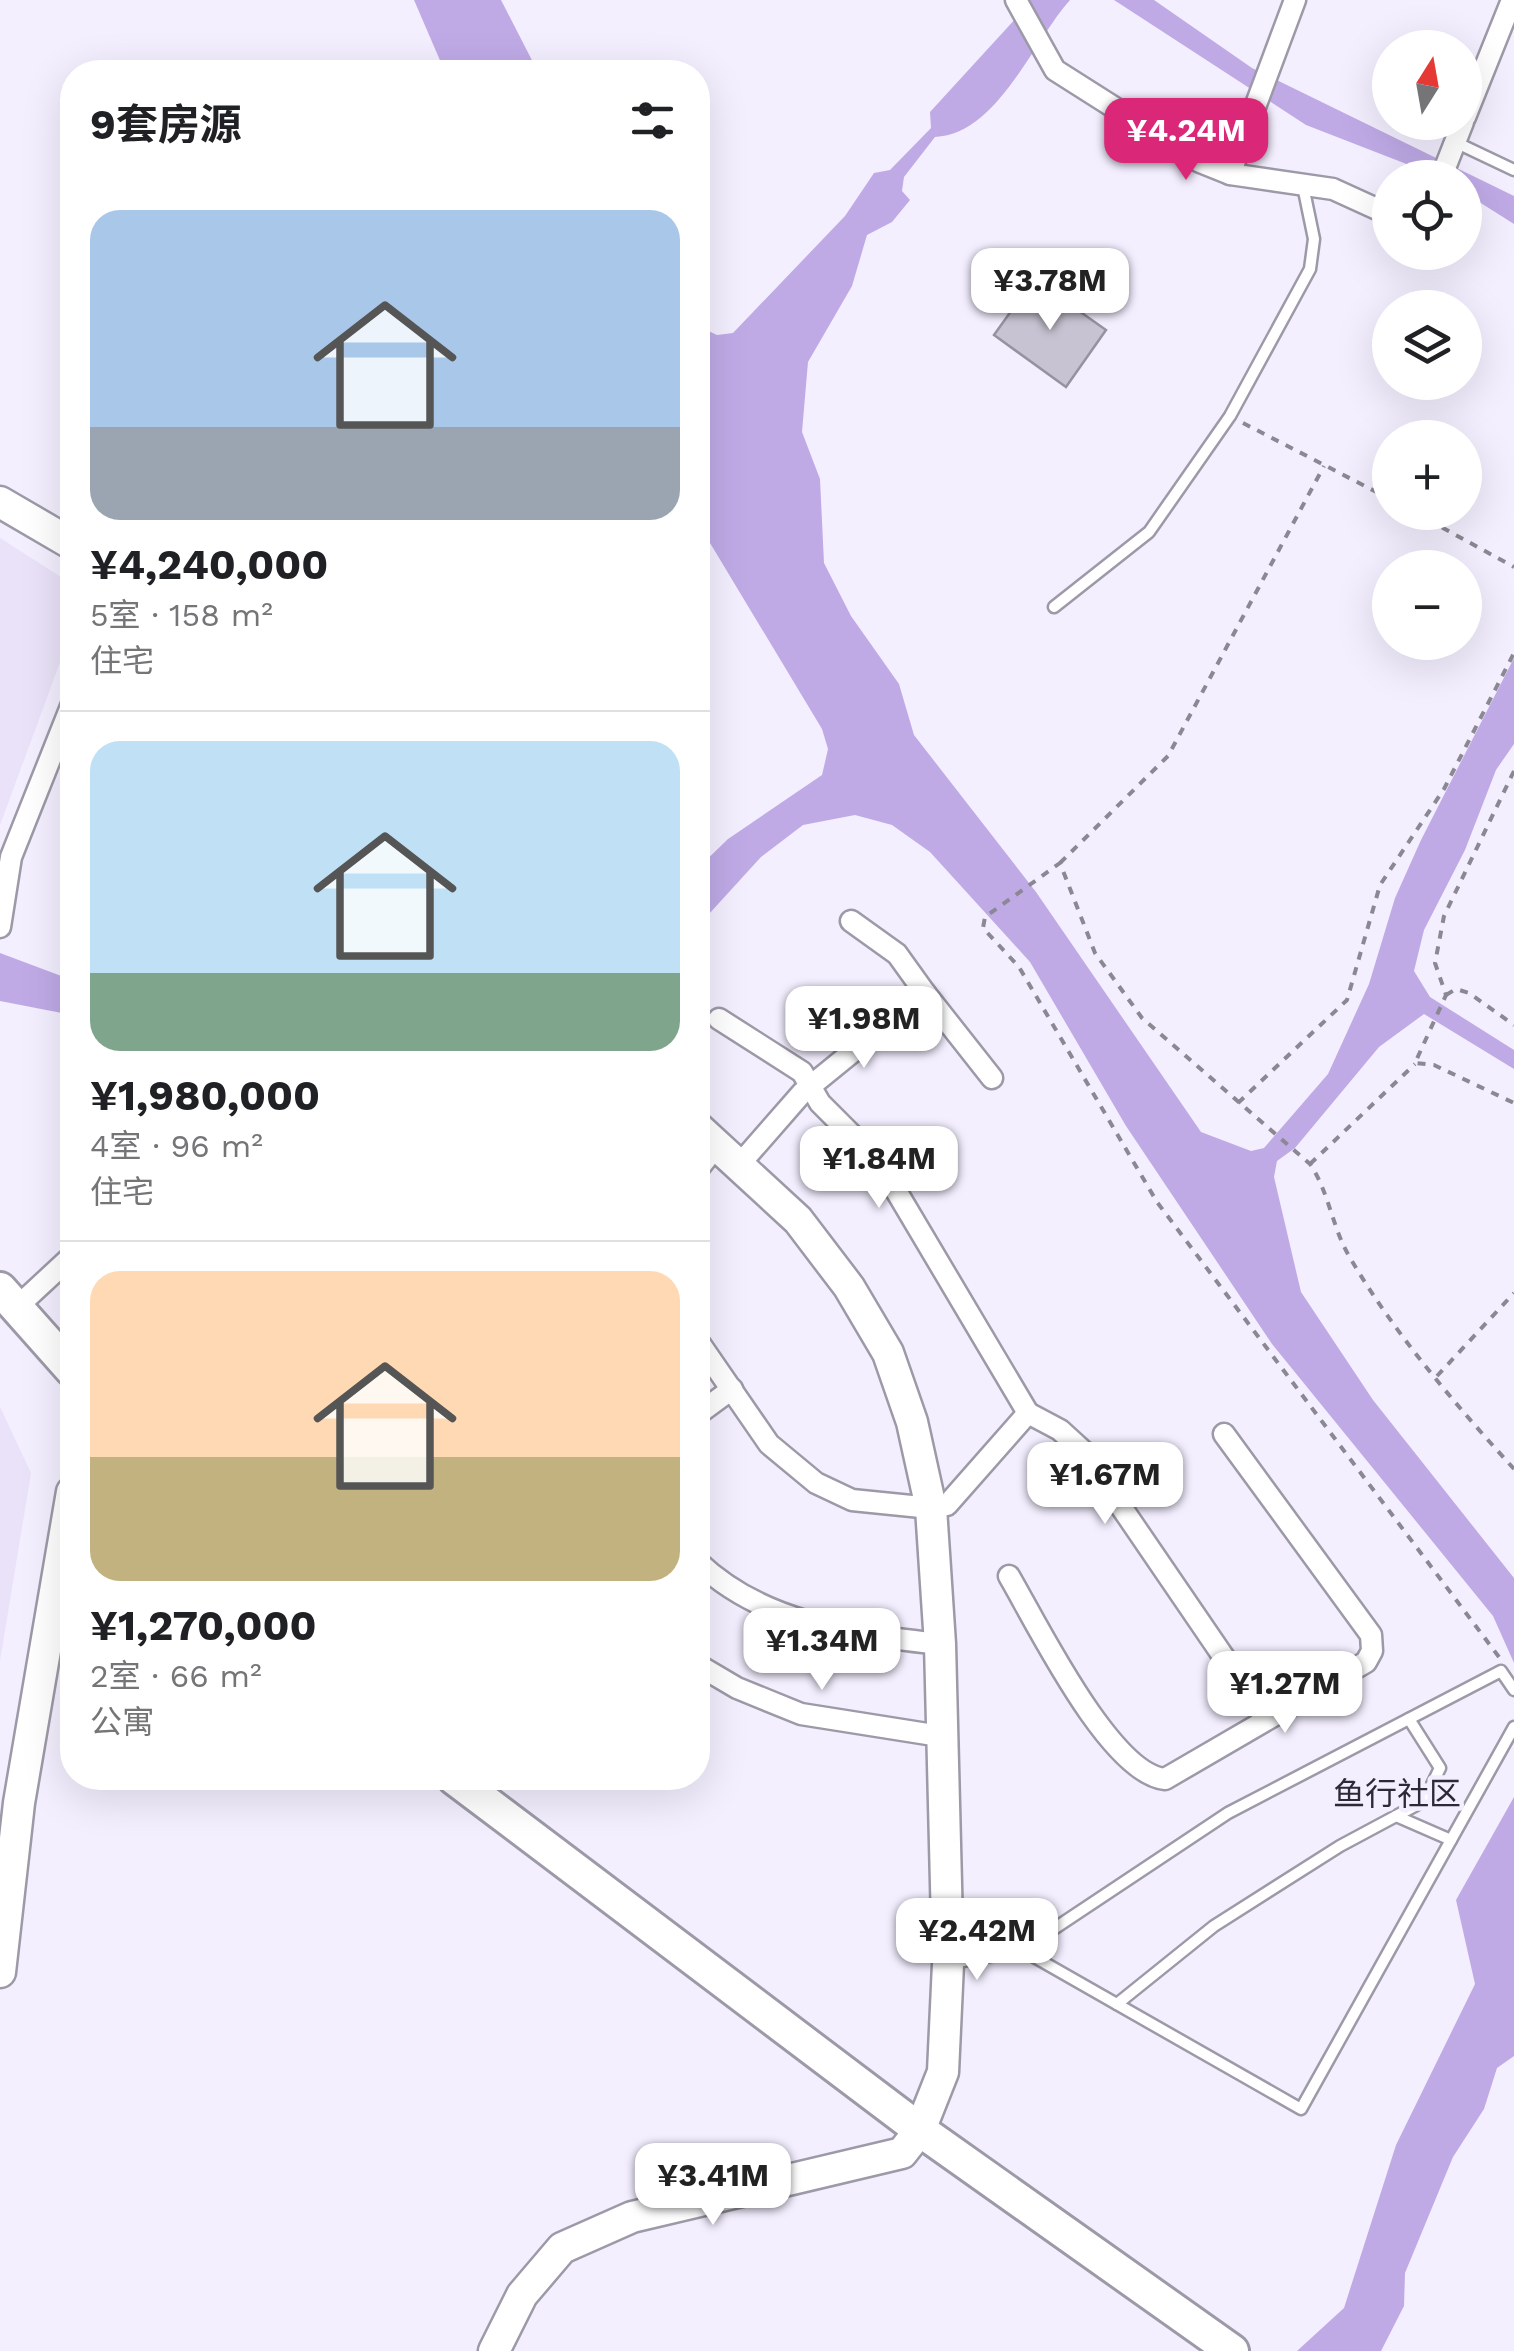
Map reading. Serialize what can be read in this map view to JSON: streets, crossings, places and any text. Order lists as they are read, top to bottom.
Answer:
{
  "districts": ["鱼行社区"],
  "north": "top",
  "page": {
    "map_buttons": ["+", "−"],
    "heading": "9套房源",
    "price": [
      "¥4.24M",
      "¥3.78M",
      "¥1.98M",
      "¥1.84M",
      "¥1.67M",
      "¥1.34M",
      "¥1.27M",
      "¥2.42M",
      "¥3.41M"
    ],
    "list": [
      {
        "name": "¥4,240,000",
        "note": "5室 · 158 m² · 住宅"
      },
      {
        "name": "¥1,980,000",
        "note": "4室 · 96 m² · 住宅"
      },
      {
        "name": "¥1,270,000",
        "note": "2室 · 66 m² · 公寓"
      }
    ]
  }
}
